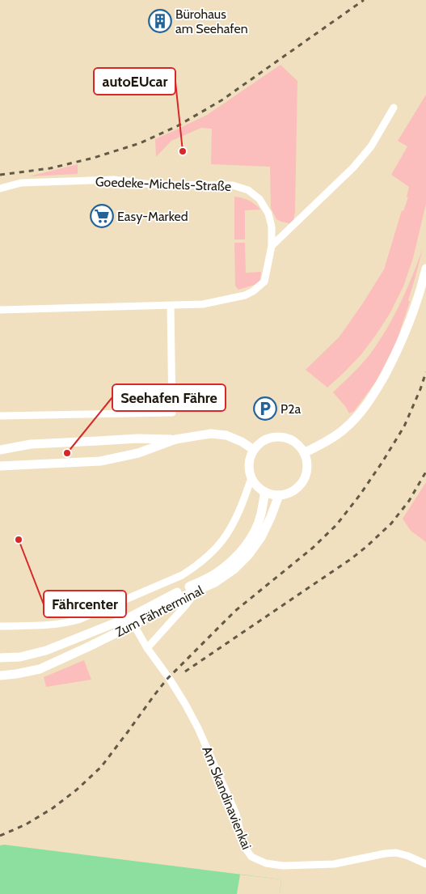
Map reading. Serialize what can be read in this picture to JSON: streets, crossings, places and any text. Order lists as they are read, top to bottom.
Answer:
{
  "streets": {
    "street": ["Goedeke-Michels-Straße", "Zum Fährterminal", "Am Skandinavienkai"]
  },
  "crossings": [
    ["Zum Fährterminal", "Am Skandinavienkai"]
  ],
  "places": {
    "building": ["Bürohaus am Seehafen"],
    "other": ["autoEUcar", "Seehafen Fähre", "Fährcenter"],
    "supermarket": ["Easy-Marked"],
    "parking": ["P2a"]
  }
}
